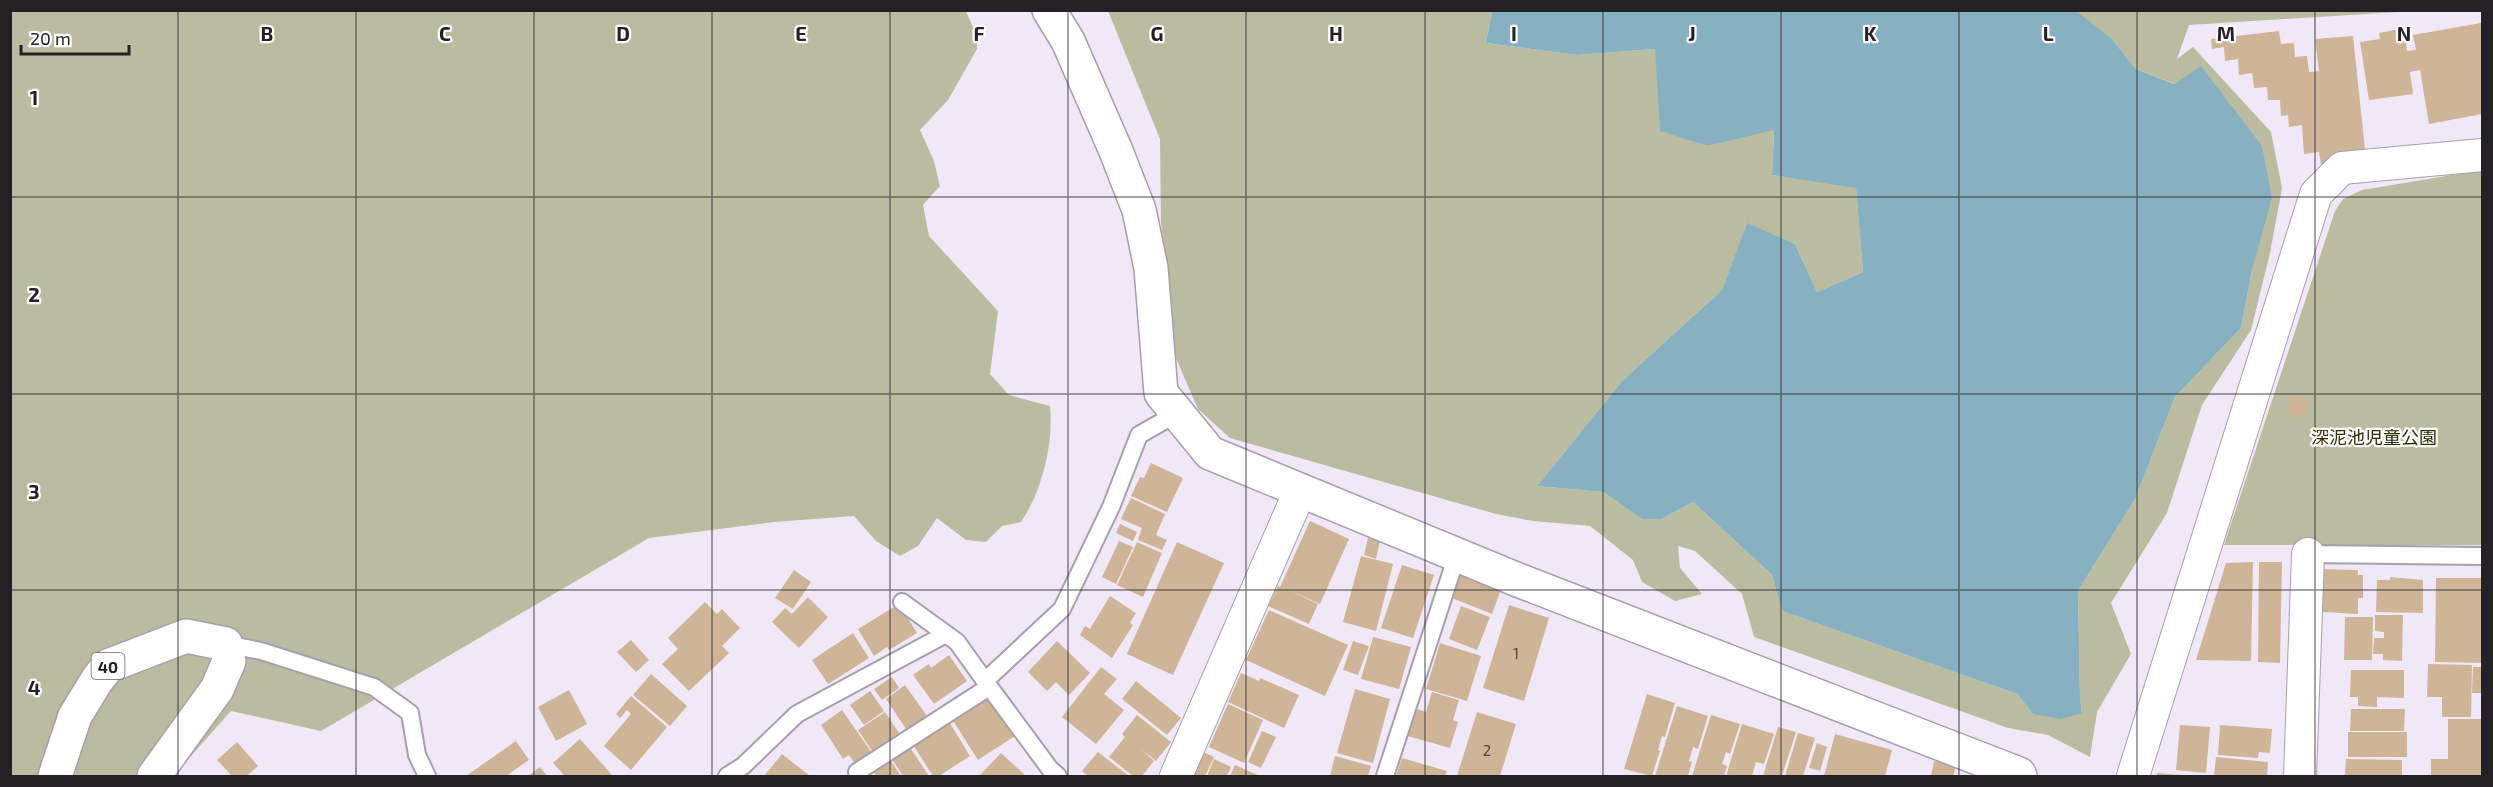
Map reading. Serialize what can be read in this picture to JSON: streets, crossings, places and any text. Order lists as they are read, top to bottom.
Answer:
{
  "streets": {
    "street": ["40"]
  },
  "parks": ["深泥池児童公園"],
  "house_numbers": ["1", "2"],
  "scale_bar": "20 m",
  "grid": {
    "columns": [
      "B",
      "C",
      "D",
      "E",
      "F",
      "G",
      "H",
      "I",
      "J",
      "K",
      "L",
      "M",
      "N"
    ],
    "rows": [
      "1",
      "2",
      "3",
      "4"
    ]
  }
}
